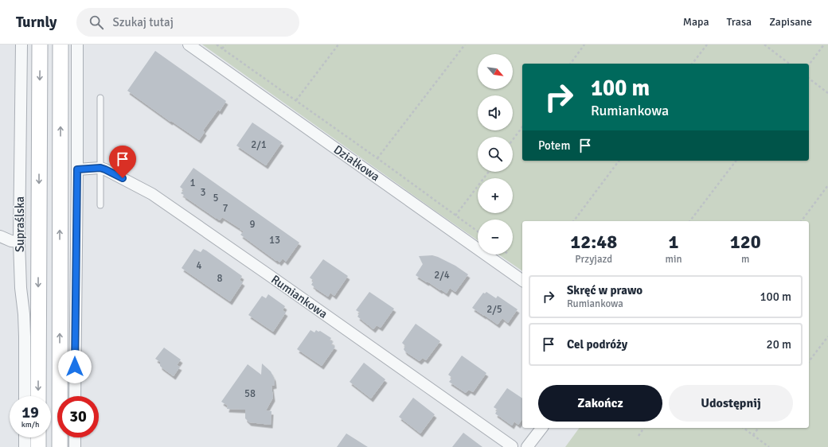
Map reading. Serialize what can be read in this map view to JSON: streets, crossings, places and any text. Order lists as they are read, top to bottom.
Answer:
{
  "streets": {
    "street": ["Działkowa", "Supraślska", "Rumiankowa"]
  },
  "house_numbers": [
    "2/1",
    "1",
    "3",
    "5",
    "7",
    "9",
    "13",
    "4",
    "2/4",
    "8",
    "2/5",
    "58"
  ],
  "north": "bottom right",
  "page": {
    "header": "Turnly",
    "search": "Szukaj tutaj",
    "nav": ["Mapa", "Trasa", "Zapisane"],
    "map_buttons": ["+", "−"],
    "turn": ["100 m", "Rumiankowa"],
    "then": "Potem",
    "eta": [
      "12:48",
      "Przyjazd",
      "1",
      "min",
      "120",
      "m"
    ],
    "list": [
      {
        "name": "Skręć w prawo",
        "note": "Rumiankowa",
        "value": "100 m"
      },
      {
        "name": "Cel podróży",
        "value": "20 m"
      }
    ],
    "buttons": ["Zakończ", "Udostępnij"],
    "speed": "19 km/h",
    "limit": "30"
  }
}
